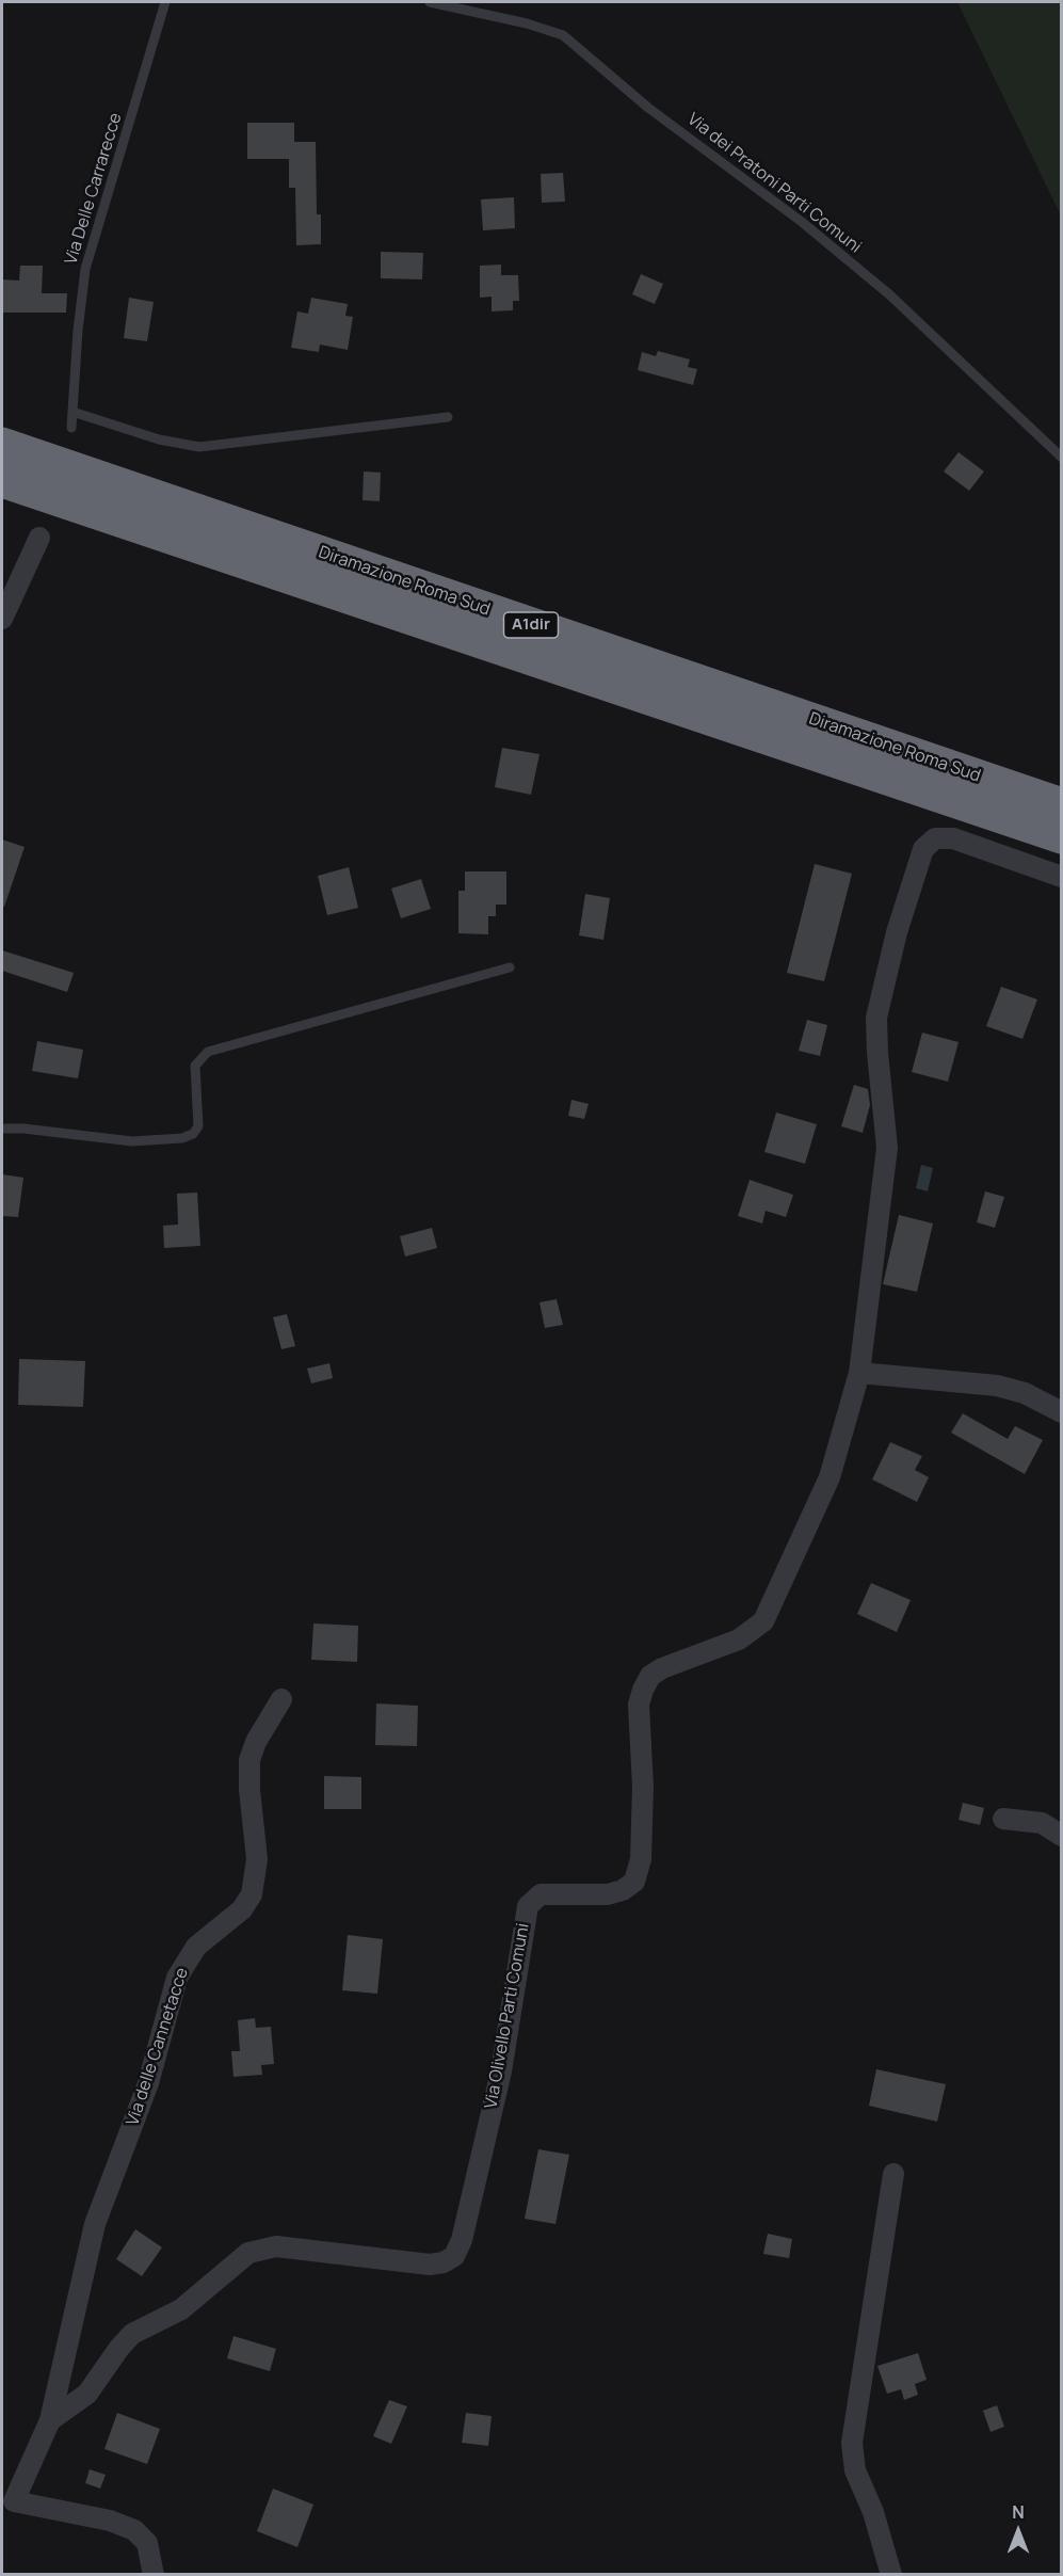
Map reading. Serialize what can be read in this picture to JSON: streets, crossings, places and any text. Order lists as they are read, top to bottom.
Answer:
{
  "streets": {
    "highway": ["Diramazione Roma Sud", "A1dir"],
    "street": ["Via Olivello Parti Comuni", "Via delle Cannetacce"],
    "lane": ["Via dei Pratoni Parti Comuni", "Via Delle Carrarecce"]
  },
  "crossings": [
    ["Via Olivello Parti Comuni", "Via delle Cannetacce"]
  ],
  "north": "top"
}
